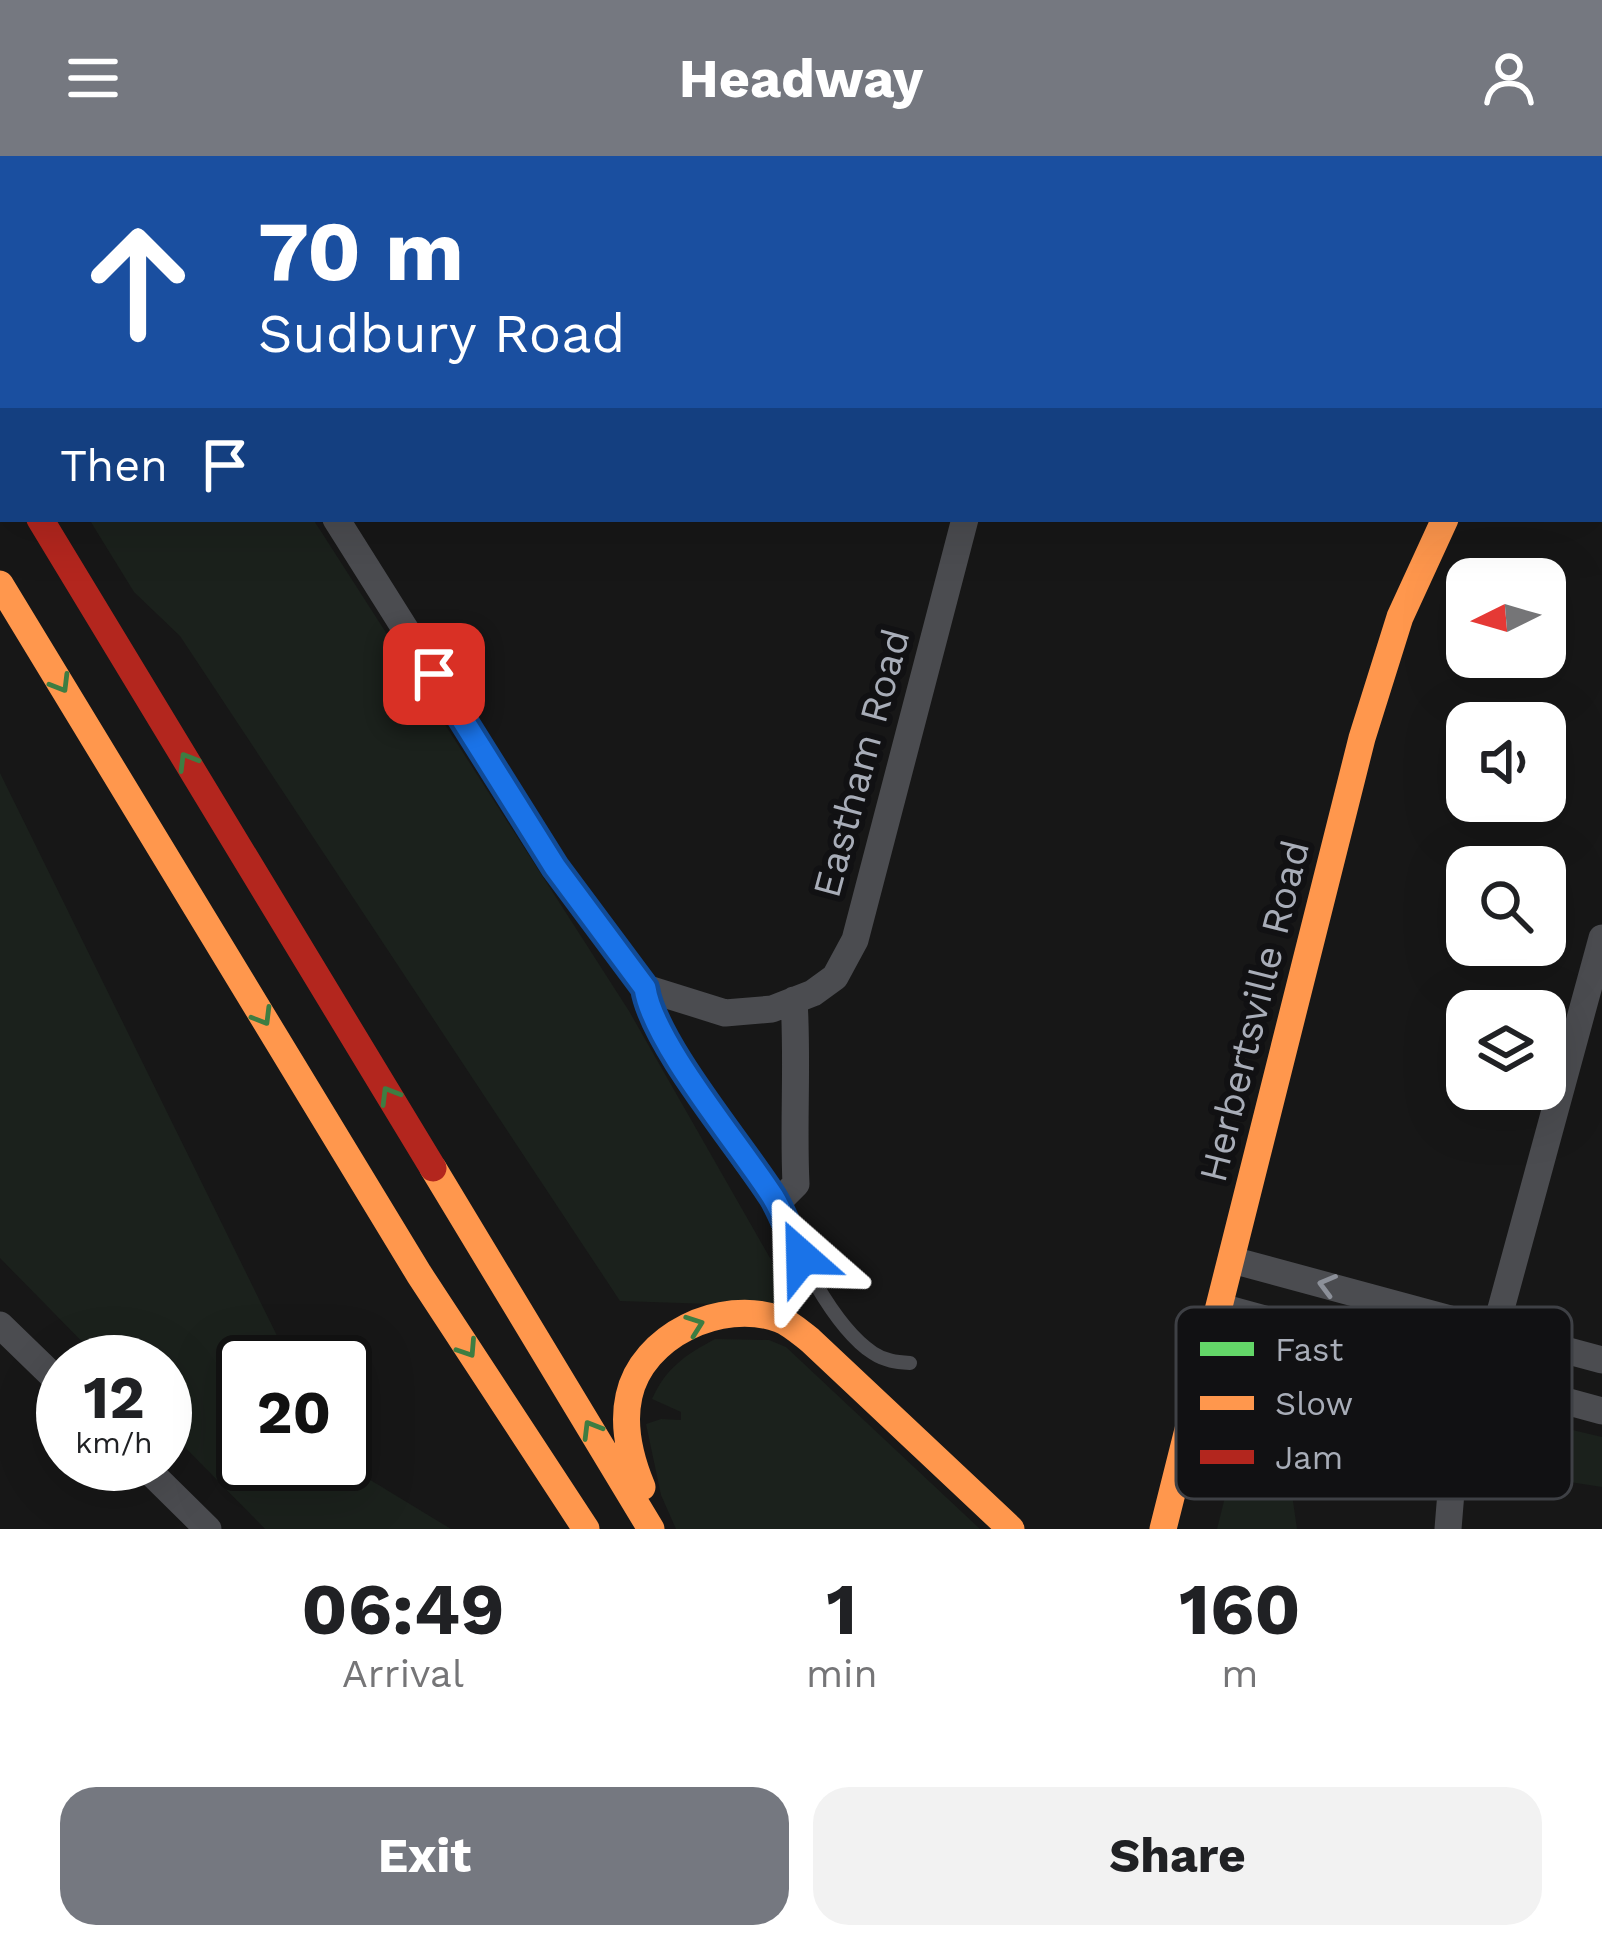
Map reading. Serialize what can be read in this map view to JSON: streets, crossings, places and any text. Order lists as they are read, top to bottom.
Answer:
{
  "streets": {
    "main road": ["Herbertsville Road"],
    "street": ["Eastham Road"]
  },
  "legend": ["Fast", "Slow", "Jam"],
  "north": "left",
  "page": {
    "header": "Headway",
    "turn": ["70 m", "Sudbury Road"],
    "then": "Then",
    "speed": "12 km/h",
    "limit": "20",
    "eta": [
      "06:49",
      "Arrival",
      "1",
      "min",
      "160",
      "m"
    ],
    "buttons": ["Exit", "Share"]
  }
}
